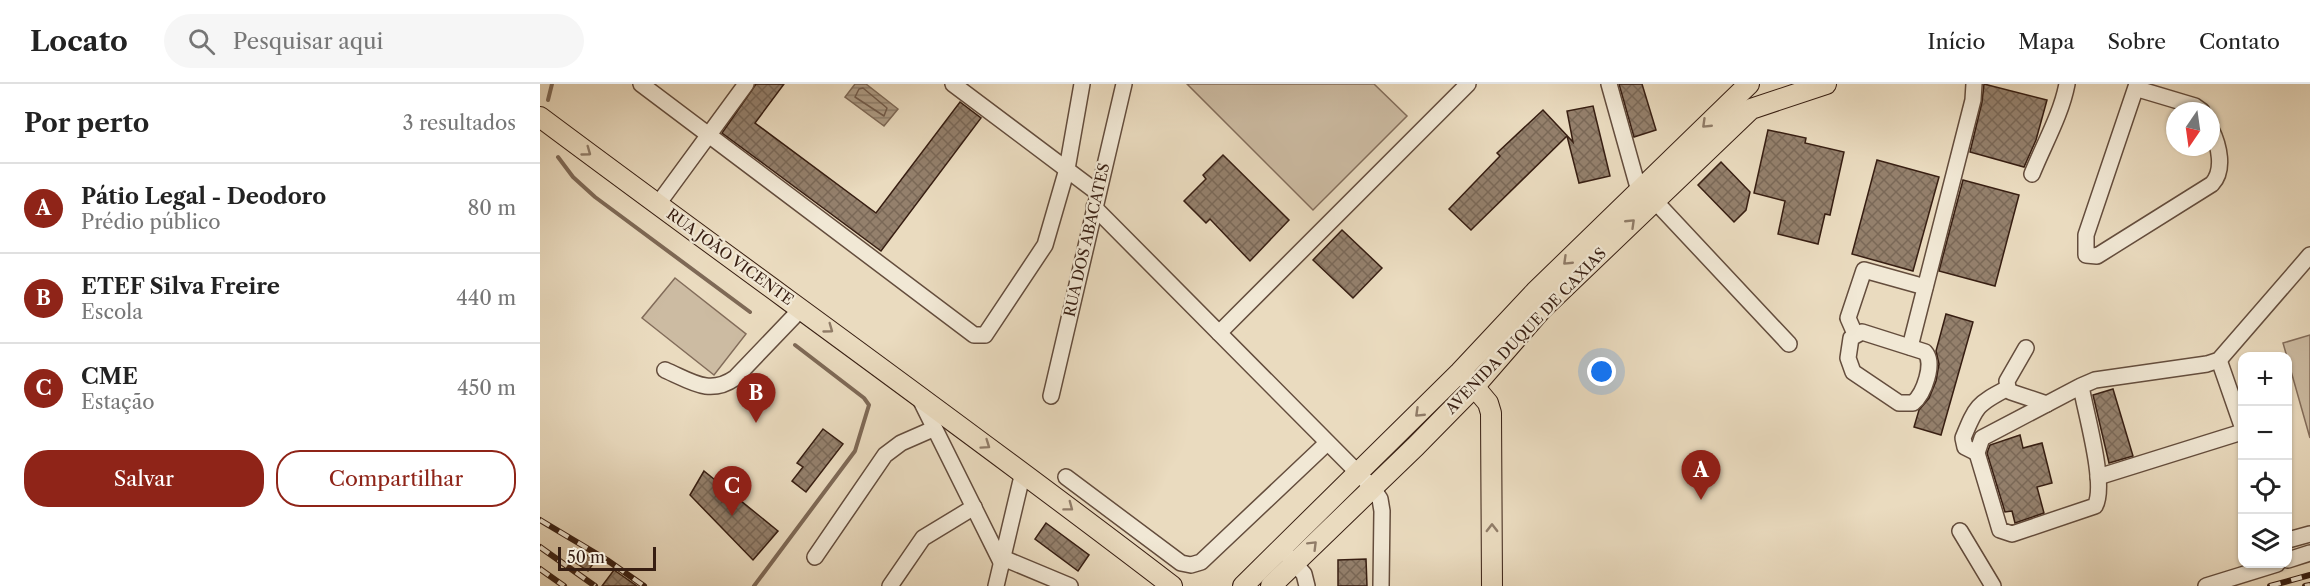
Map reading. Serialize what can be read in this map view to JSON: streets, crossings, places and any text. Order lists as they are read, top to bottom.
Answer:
{
  "streets": {
    "main road": ["RUA JOÃO VICENTE", "AVENIDA DUQUE DE CAXIAS"],
    "street": ["RUA DOS ABACATES"]
  },
  "one_way": ["RUA JOÃO VICENTE"],
  "scale_bar": "50 m",
  "north": "bottom",
  "page": {
    "header": "Locato",
    "search": "Pesquisar aqui",
    "nav": [
      "Início",
      "Mapa",
      "Sobre",
      "Contato"
    ],
    "heading": ["Por perto", "3 resultados"],
    "list": [
      {
        "mark": "A",
        "name": "Pátio Legal - Deodoro",
        "note": "Prédio público",
        "value": "80 m"
      },
      {
        "mark": "B",
        "name": "ETEF Silva Freire",
        "note": "Escola",
        "value": "440 m"
      },
      {
        "mark": "C",
        "name": "CME",
        "note": "Estação",
        "value": "450 m"
      }
    ],
    "map_buttons": ["+", "−"],
    "pins": ["B", "A", "C"],
    "buttons": ["Salvar", "Compartilhar"],
    "scale": "50 m"
  }
}
